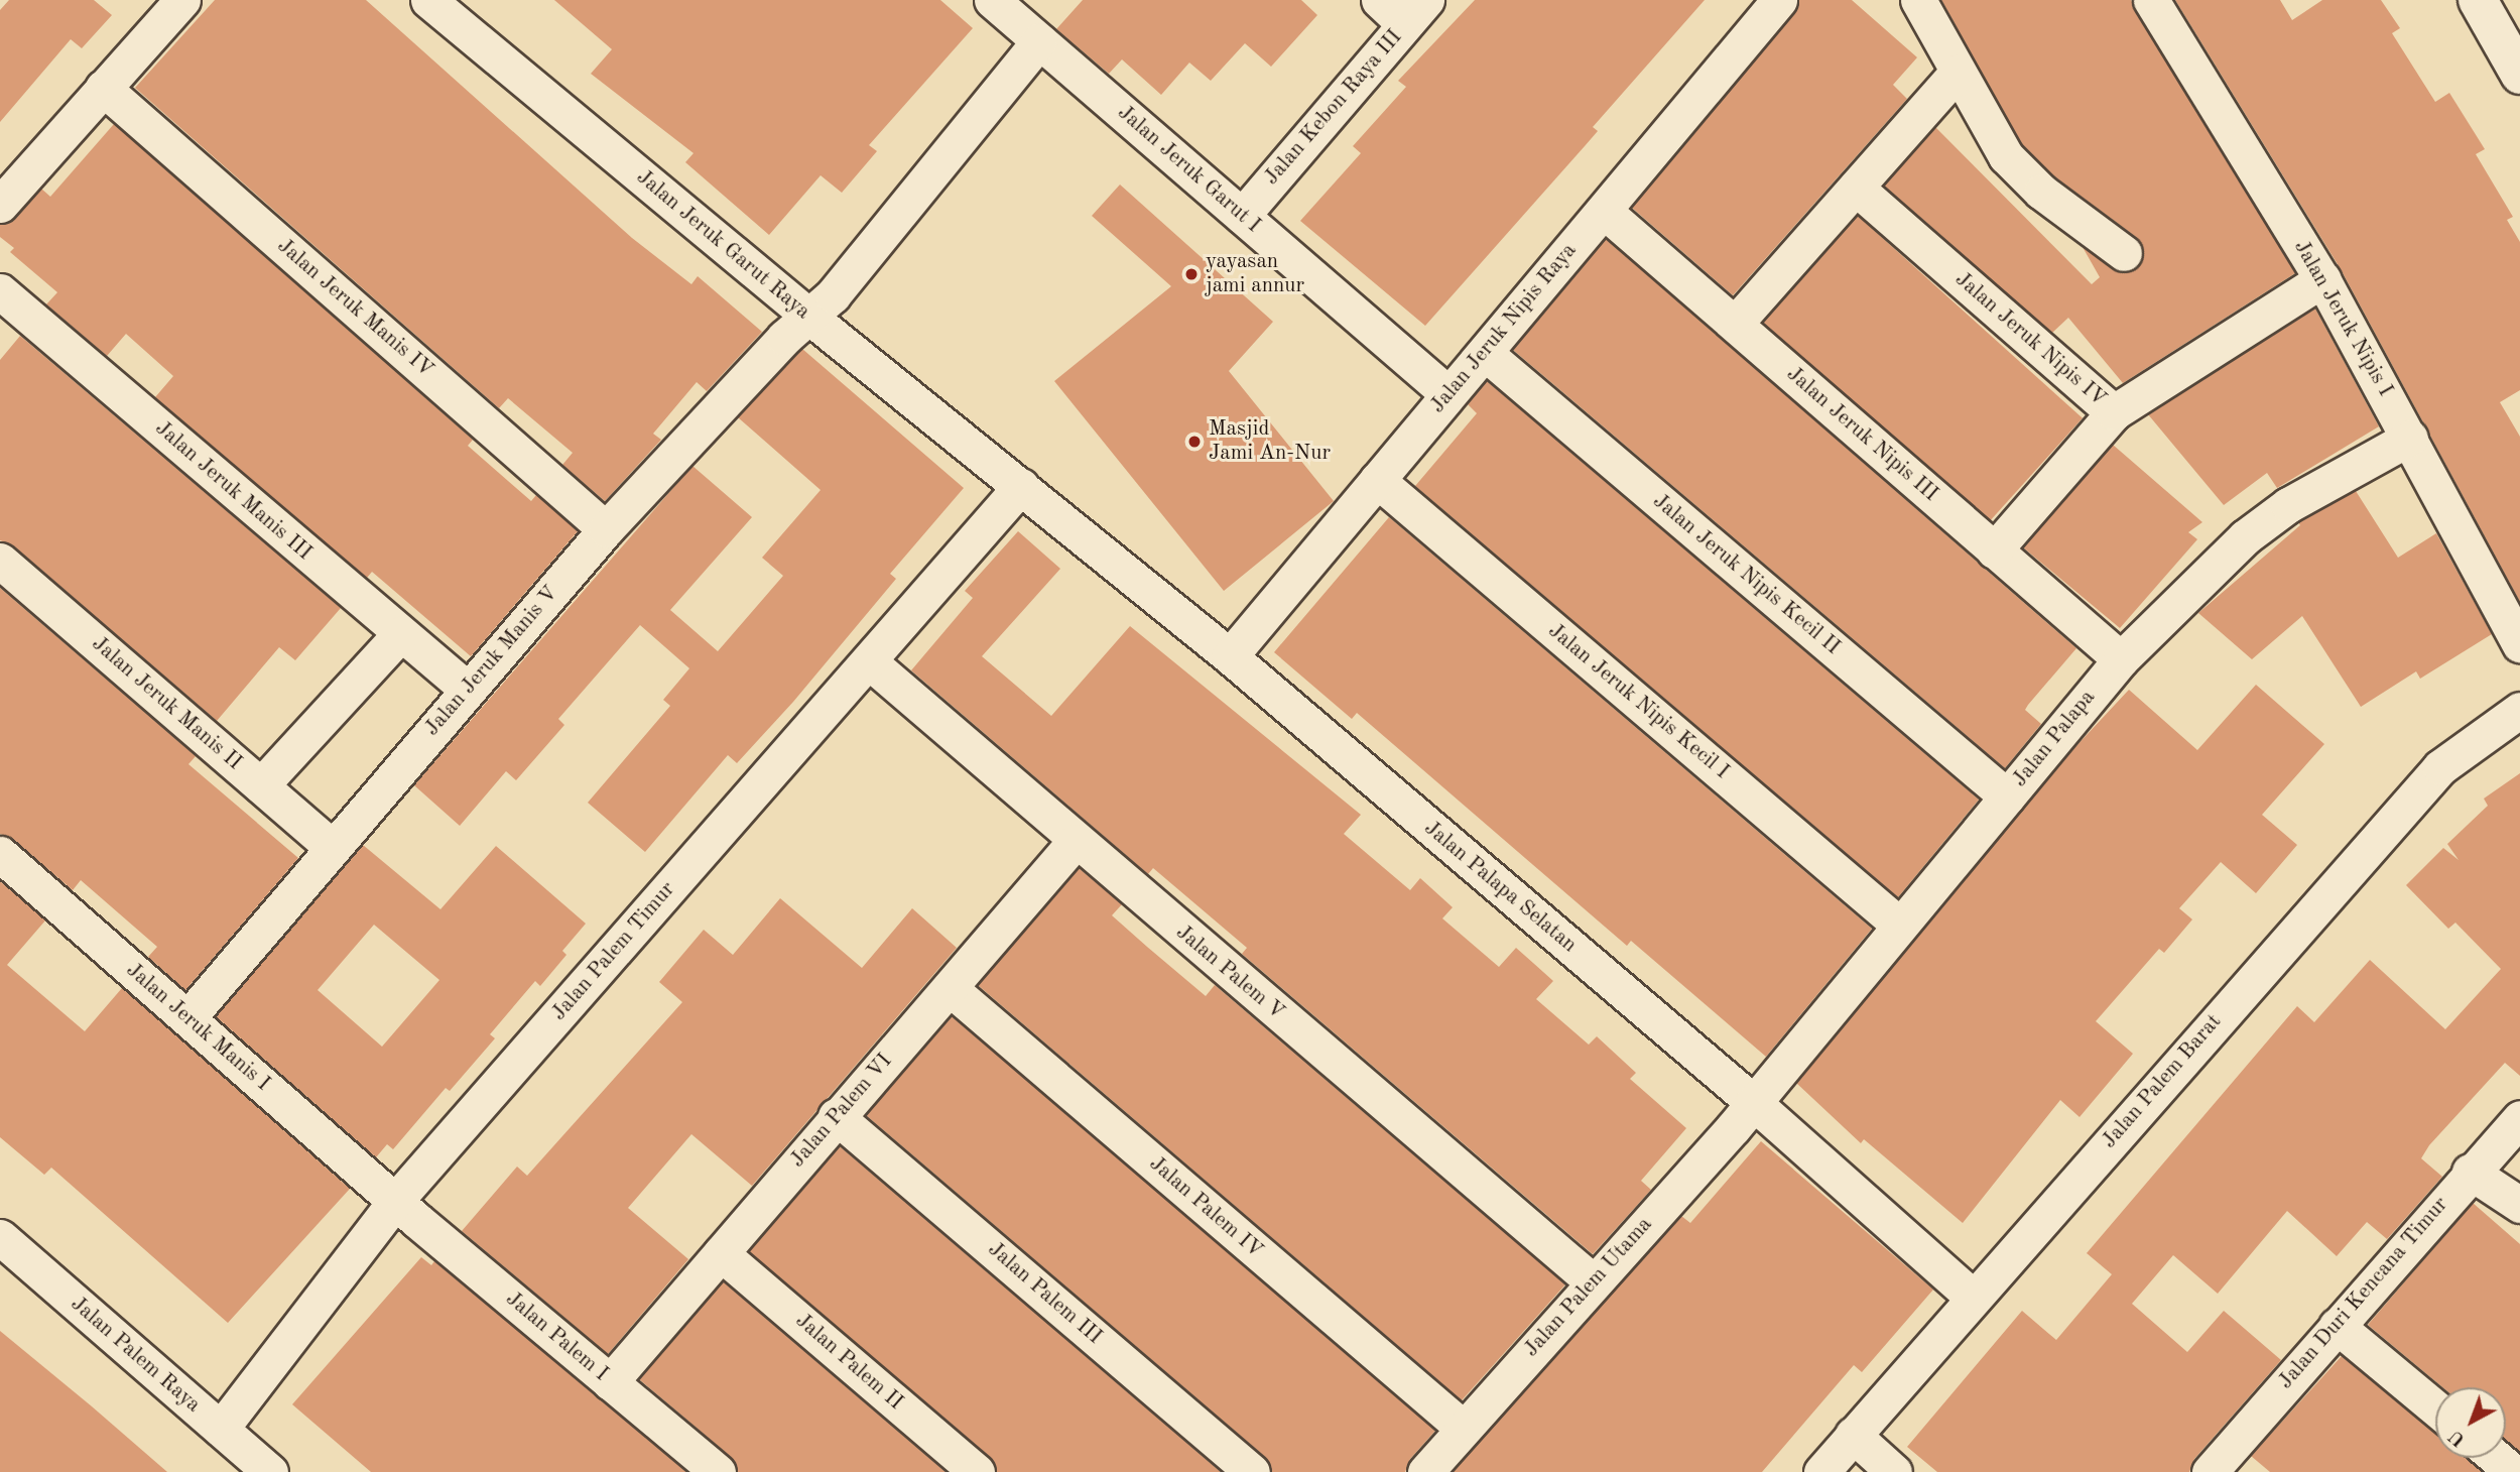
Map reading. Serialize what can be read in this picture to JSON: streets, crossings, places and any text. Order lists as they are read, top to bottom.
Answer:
{
  "streets": {
    "street": [
      "Jalan Kebon Raya III",
      "Jalan Jeruk Garut I",
      "Jalan Jeruk Garut Raya",
      "Jalan Jeruk Manis IV",
      "Jalan Jeruk Nipis I",
      "Jalan Jeruk Nipis Raya",
      "Jalan Jeruk Nipis IV",
      "Jalan Jeruk Nipis III",
      "Jalan Jeruk Manis III",
      "Jalan Jeruk Nipis Kecil II",
      "Jalan Jeruk Manis V",
      "Jalan Jeruk Nipis Kecil I",
      "Jalan Jeruk Manis II",
      "Jalan Palapa",
      "Jalan Palapa Selatan",
      "Jalan Palem Timur",
      "Jalan Palem V",
      "Jalan Jeruk Manis I",
      "Jalan Palem Barat",
      "Jalan Palem VI",
      "Jalan Palem IV",
      "Jalan Palem Utama",
      "Jalan Palem III",
      "Jalan Duri Kencana Timur",
      "Jalan Palem I",
      "Jalan Palem Raya",
      "Jalan Palem II"
    ]
  },
  "crossings": [
    ["Jalan Kebon Raya III", "Jalan Jeruk Garut I"],
    ["Jalan Jeruk Garut I", "Jalan Jeruk Nipis Raya"],
    ["Jalan Jeruk Garut I", "Jalan Jeruk Manis V"],
    ["Jalan Jeruk Garut Raya", "Jalan Jeruk Manis V"],
    ["Jalan Jeruk Garut Raya", "Jalan Palapa Selatan"],
    ["Jalan Jeruk Garut Raya", "Jalan Palem Timur"],
    ["Jalan Jeruk Manis IV", "Jalan Jeruk Manis V"],
    ["Jalan Jeruk Nipis I", "Jalan Jeruk Nipis IV"],
    ["Jalan Jeruk Nipis I", "Jalan Palapa"],
    ["Jalan Jeruk Nipis Raya", "Jalan Jeruk Nipis III"],
    ["Jalan Jeruk Nipis Raya", "Jalan Jeruk Nipis Kecil II"],
    ["Jalan Jeruk Nipis Raya", "Jalan Jeruk Nipis Kecil I"],
    ["Jalan Jeruk Nipis Raya", "Jalan Palapa Selatan"],
    ["Jalan Jeruk Nipis III", "Jalan Palapa"],
    ["Jalan Jeruk Manis III", "Jalan Jeruk Manis V"],
    ["Jalan Jeruk Nipis Kecil II", "Jalan Palapa"],
    ["Jalan Jeruk Manis V", "Jalan Jeruk Manis II"],
    ["Jalan Jeruk Manis V", "Jalan Jeruk Manis I"],
    ["Jalan Jeruk Nipis Kecil I", "Jalan Palapa"],
    ["Jalan Palapa", "Jalan Palapa Selatan"],
    ["Jalan Palapa", "Jalan Palem Utama"],
    ["Jalan Palapa Selatan", "Jalan Palem Timur"],
    ["Jalan Palapa Selatan", "Jalan Palem Barat"],
    ["Jalan Palapa Selatan", "Jalan Palem Utama"],
    ["Jalan Palem Timur", "Jalan Palem V"],
    ["Jalan Palem Timur", "Jalan Jeruk Manis I"],
    ["Jalan Palem Timur", "Jalan Palem I"],
    ["Jalan Palem Timur", "Jalan Palem Raya"],
    ["Jalan Palem V", "Jalan Palem VI"],
    ["Jalan Palem V", "Jalan Palem Utama"],
    ["Jalan Jeruk Manis I", "Jalan Palem I"],
    ["Jalan Palem VI", "Jalan Palem IV"],
    ["Jalan Palem VI", "Jalan Palem III"],
    ["Jalan Palem VI", "Jalan Palem I"],
    ["Jalan Palem VI", "Jalan Palem II"],
    ["Jalan Palem IV", "Jalan Palem Utama"]
  ],
  "places": ["yayasan jami annur", "Masjid Jami An-Nur"],
  "north": "bottom left"
}
